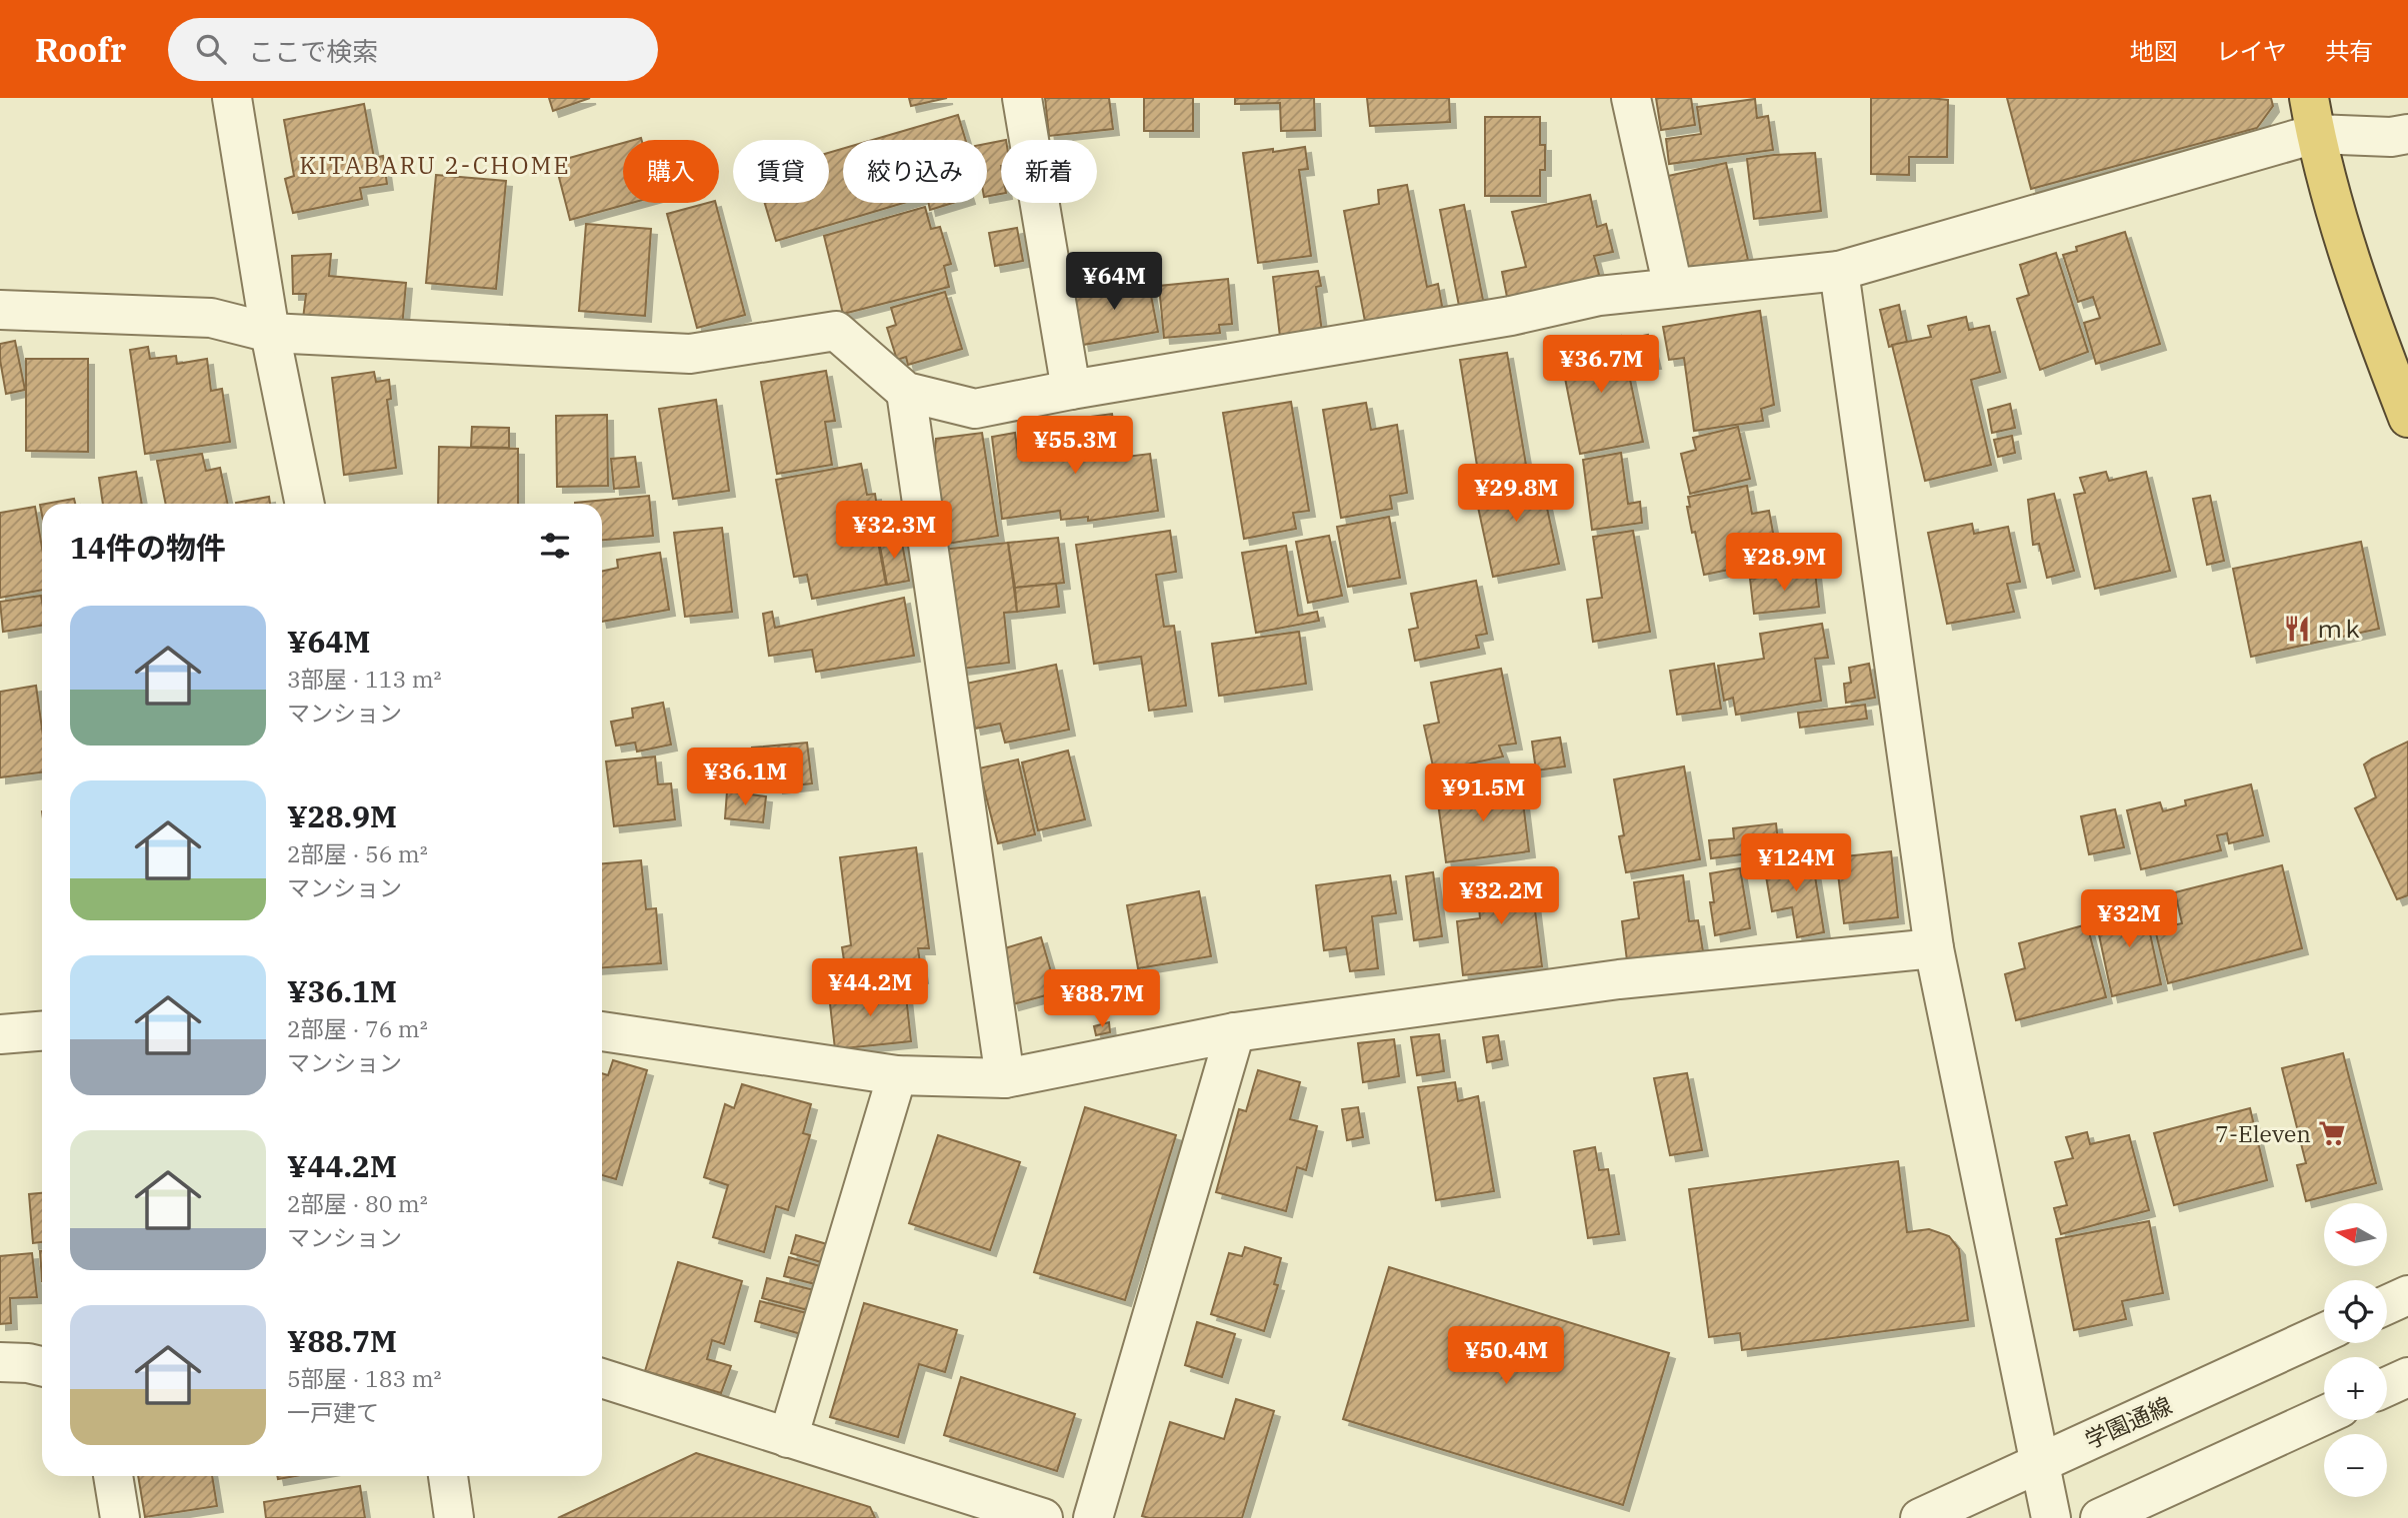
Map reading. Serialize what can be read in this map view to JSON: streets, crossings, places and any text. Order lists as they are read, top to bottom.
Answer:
{
  "streets": {
    "street": ["学園通線"]
  },
  "districts": ["KITABARU 2-CHOME"],
  "places": {
    "restaurant": ["ｍｋ"],
    "supermarket": ["7-Eleven"]
  },
  "north": "left",
  "page": {
    "header": "Roofr",
    "search": "ここで検索",
    "nav": ["地図", "レイヤ", "共有"],
    "chip": [
      "購入",
      "賃貸",
      "絞り込み",
      "新着"
    ],
    "price": [
      "¥64M",
      "¥36.7M",
      "¥55.3M",
      "¥29.8M",
      "¥32.3M",
      "¥28.9M",
      "¥36.1M",
      "¥91.5M",
      "¥124M",
      "¥32.2M",
      "¥32M",
      "¥44.2M",
      "¥88.7M",
      "¥50.4M"
    ],
    "heading": "14件の物件",
    "list": [
      {
        "name": "¥64M",
        "note": "3部屋 · 113 m² · マンション"
      },
      {
        "name": "¥28.9M",
        "note": "2部屋 · 56 m² · マンション"
      },
      {
        "name": "¥36.1M",
        "note": "2部屋 · 76 m² · マンション"
      },
      {
        "name": "¥44.2M",
        "note": "2部屋 · 80 m² · マンション"
      },
      {
        "name": "¥88.7M",
        "note": "5部屋 · 183 m² · 一戸建て"
      }
    ],
    "map_buttons": ["+", "−"]
  }
}
